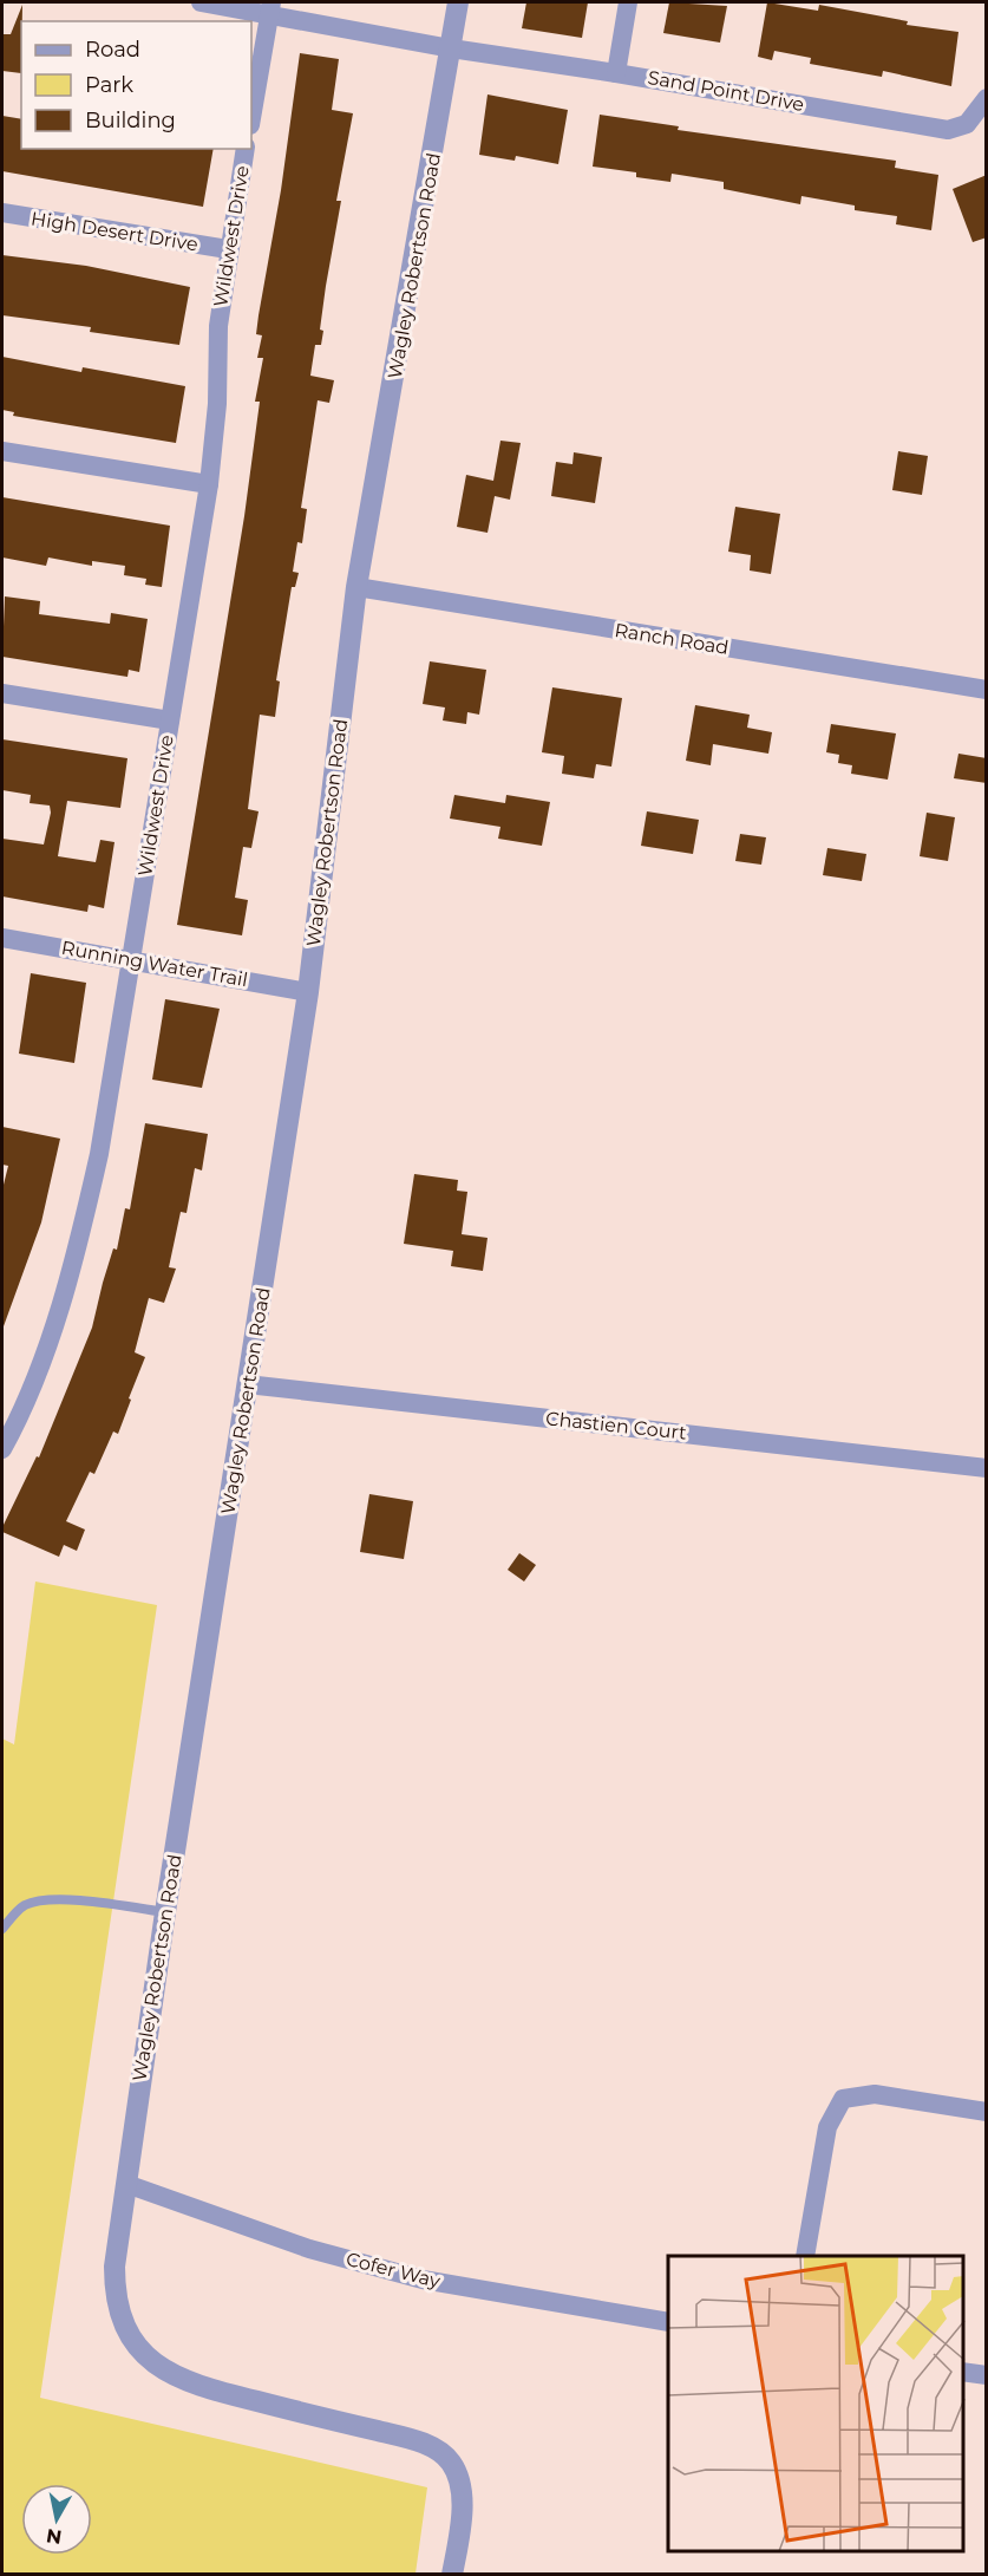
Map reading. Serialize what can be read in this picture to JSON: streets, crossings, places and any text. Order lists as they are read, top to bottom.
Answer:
{
  "streets": {
    "street": [
      "Sand Point Drive",
      "High Desert Drive",
      "Wildwest Drive",
      "Wagley Robertson Road",
      "Ranch Road",
      "Running Water Trail",
      "Chastien Court",
      "Cofer Way"
    ]
  },
  "crossings": [
    ["Sand Point Drive", "Wagley Robertson Road"],
    ["High Desert Drive", "Wildwest Drive"],
    ["Wildwest Drive", "Running Water Trail"],
    ["Wagley Robertson Road", "Ranch Road"],
    ["Wagley Robertson Road", "Running Water Trail"],
    ["Wagley Robertson Road", "Chastien Court"],
    ["Wagley Robertson Road", "Cofer Way"]
  ],
  "legend": ["Road", "Park", "Building"],
  "north": "bottom"
}
